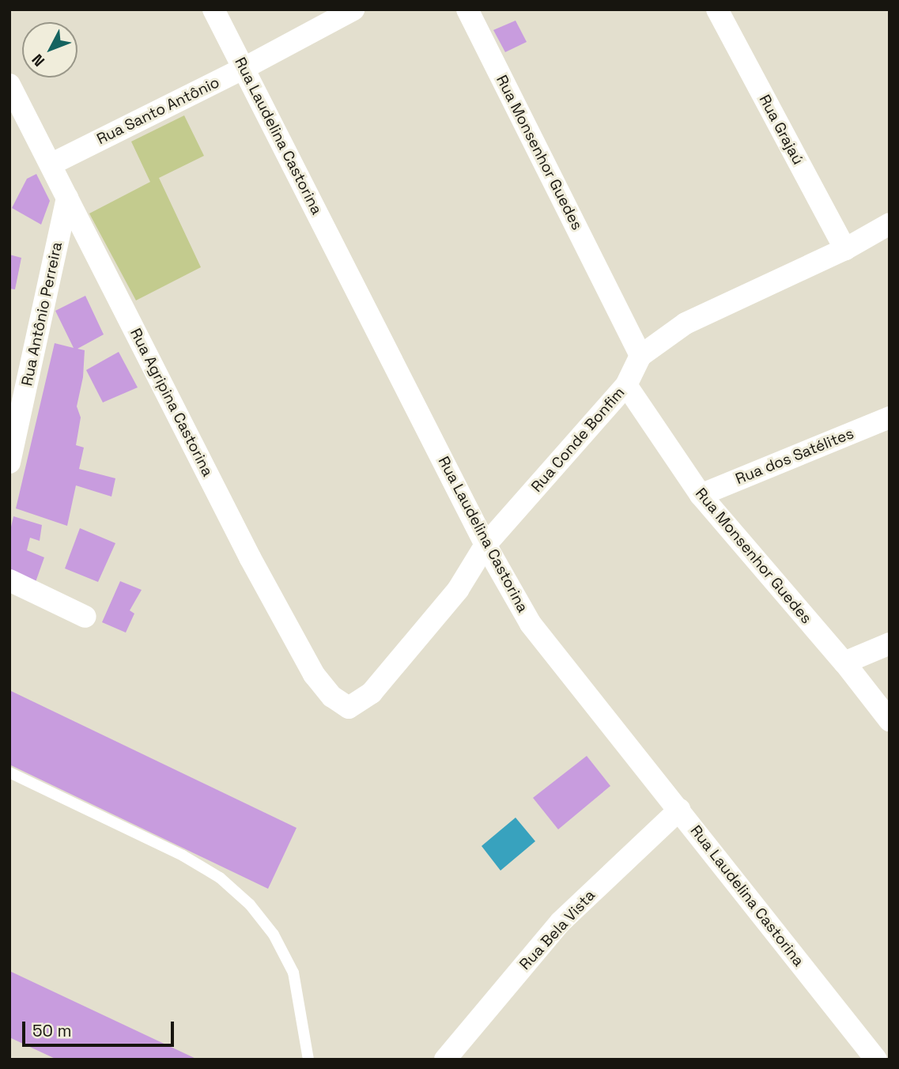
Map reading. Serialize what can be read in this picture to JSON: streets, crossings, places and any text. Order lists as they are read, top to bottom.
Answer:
{
  "streets": {
    "street": [
      "Rua Santo Antônio",
      "Rua Grajaú",
      "Rua Laudelina Castorina",
      "Rua Monsenhor Guedes",
      "Rua Antônio Perreira",
      "Rua Agripina Castorina",
      "Rua Conde Bonfim",
      "Rua dos Satélites",
      "Rua Bela Vista"
    ]
  },
  "crossings": [
    ["Rua Santo Antônio", "Rua Laudelina Castorina"],
    ["Rua Santo Antônio", "Rua Agripina Castorina"],
    ["Rua Grajaú", "Rua Conde Bonfim"],
    ["Rua Laudelina Castorina", "Rua Conde Bonfim"],
    ["Rua Laudelina Castorina", "Rua Bela Vista"],
    ["Rua Monsenhor Guedes", "Rua Conde Bonfim"],
    ["Rua Monsenhor Guedes", "Rua dos Satélites"],
    ["Rua Antônio Perreira", "Rua Agripina Castorina"],
    ["Rua Agripina Castorina", "Rua Conde Bonfim"]
  ],
  "scale_bar": "50 m",
  "north": "bottom left"
}
